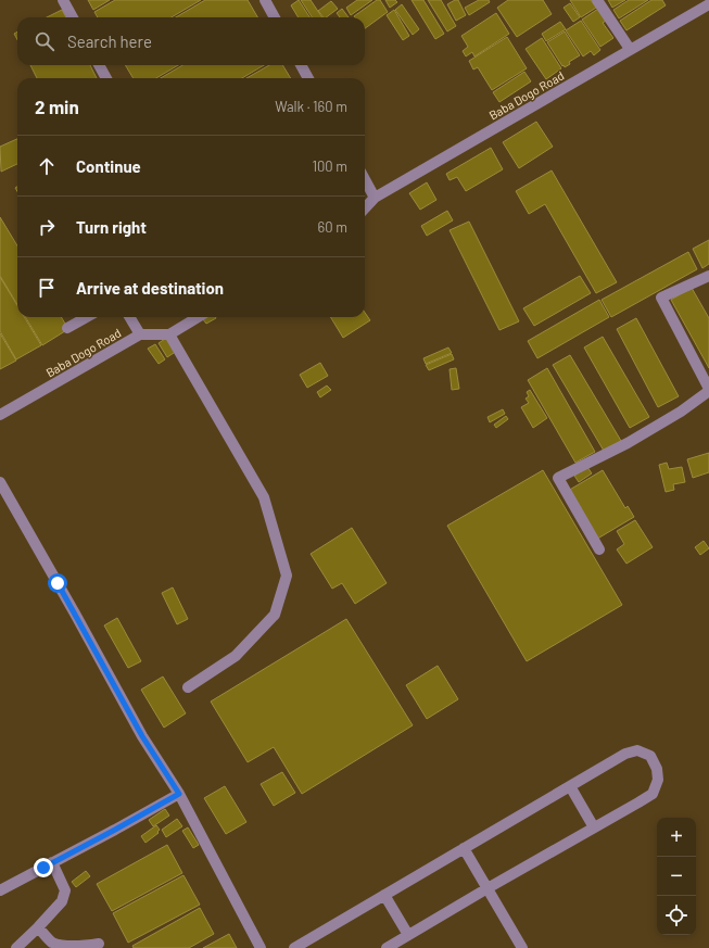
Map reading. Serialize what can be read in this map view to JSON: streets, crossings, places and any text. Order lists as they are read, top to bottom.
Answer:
{
  "streets": {
    "street": ["Baba Dogo Road"]
  },
  "page": {
    "search": "Search here",
    "heading": ["2 min", "Walk · 160 m"],
    "list": [
      ["Continue", "100 m"],
      ["Turn right", "60 m"],
      "Arrive at destination"
    ],
    "map_buttons": ["+", "−"]
  }
}
